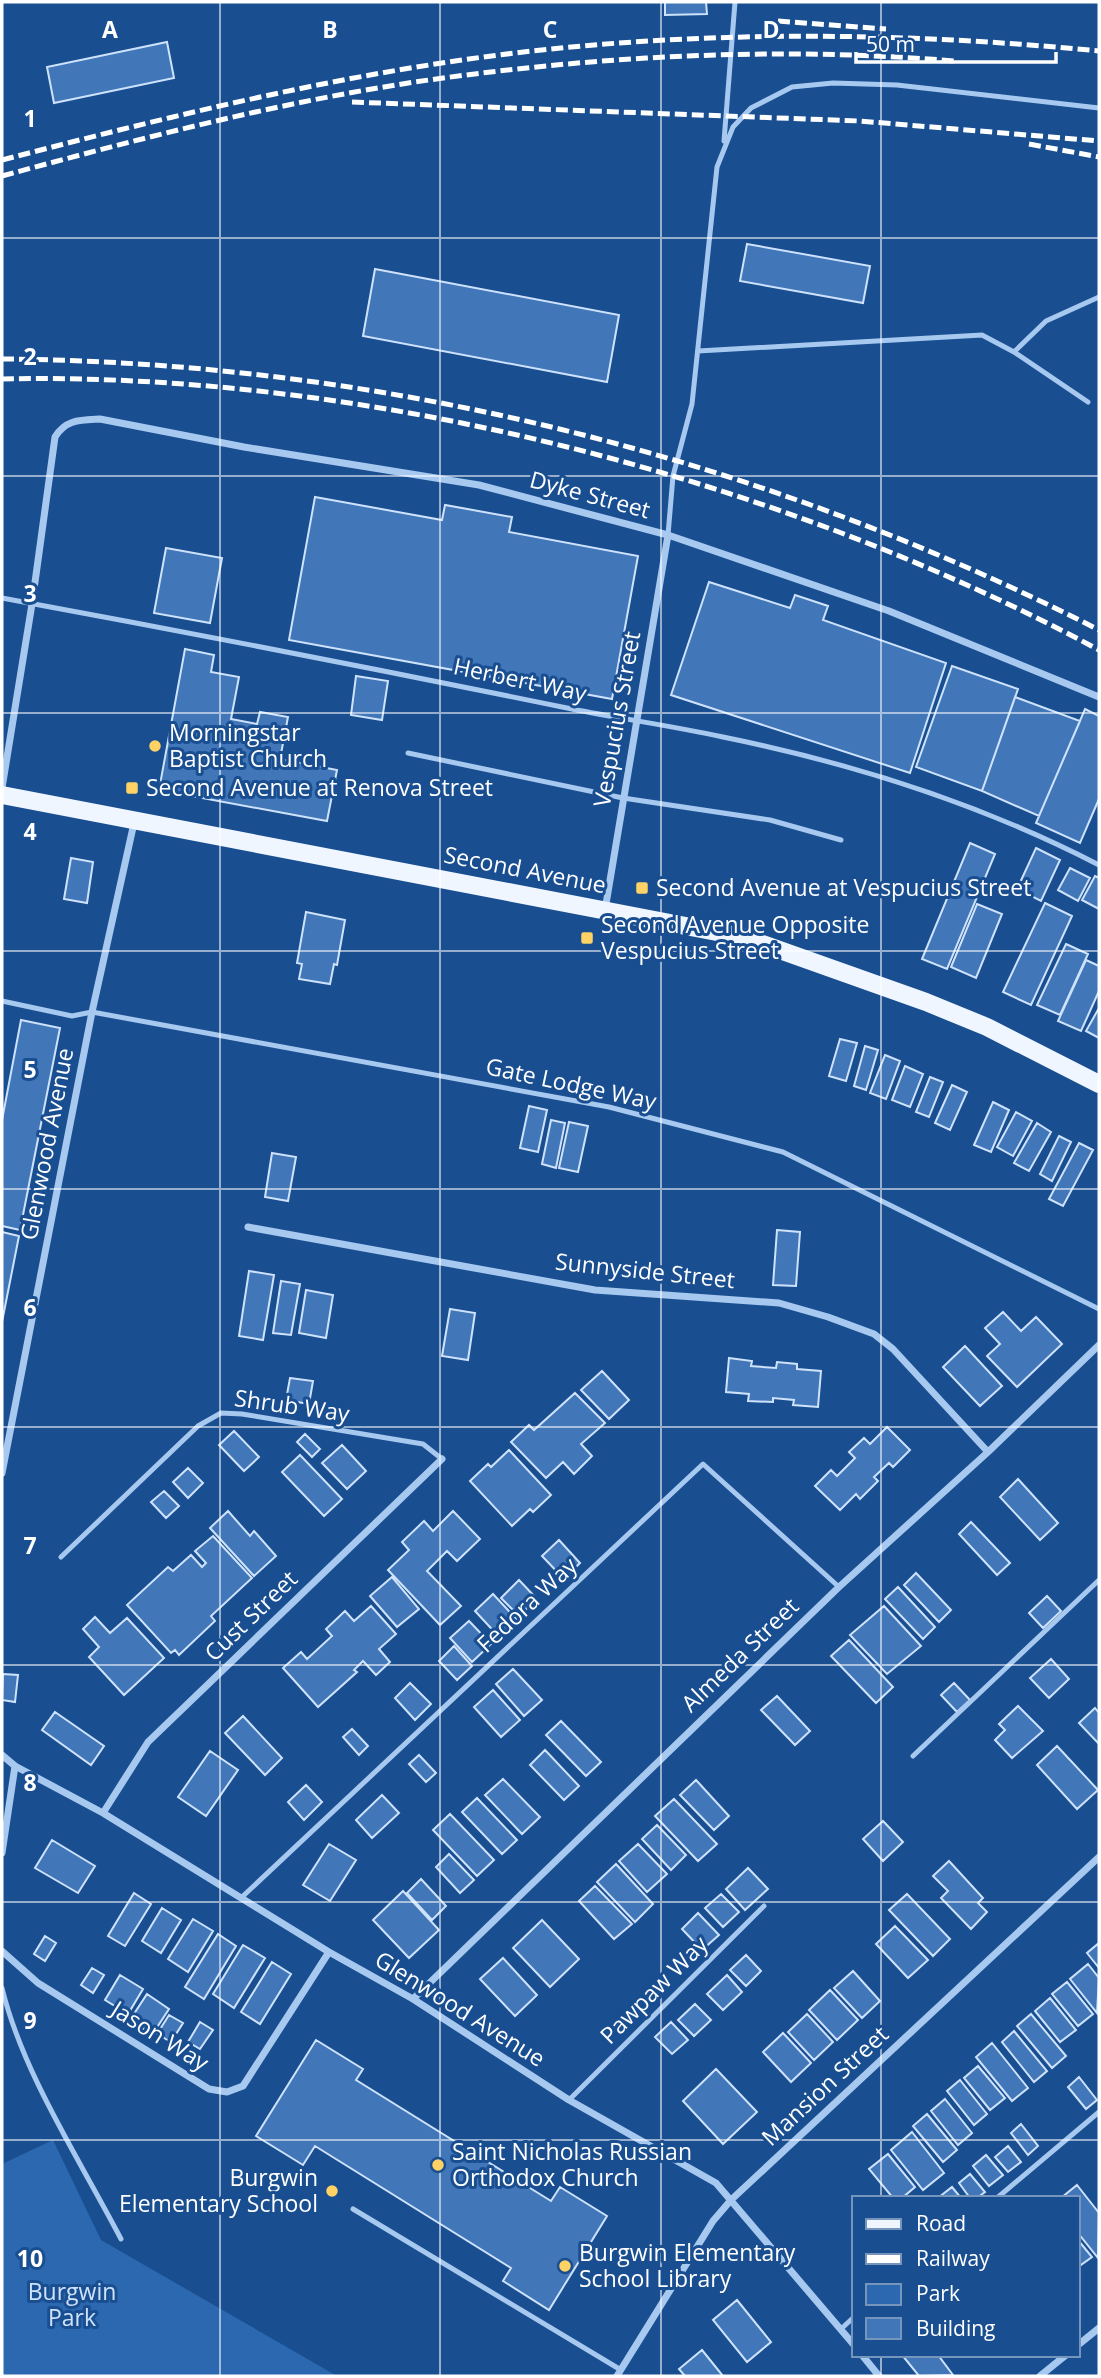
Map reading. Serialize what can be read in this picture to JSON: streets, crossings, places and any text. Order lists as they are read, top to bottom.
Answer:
{
  "streets": {
    "main road": ["Second Avenue"],
    "street": [
      "Dyke Street",
      "Vespucius Street",
      "Glenwood Avenue",
      "Sunnyside Street",
      "Cust Street",
      "Almeda Street",
      "Jason Way",
      "Mansion Street"
    ],
    "lane": [
      "Herbert Way",
      "Gate Lodge Way",
      "Shrub Way",
      "Fedora Way",
      "Pawpaw Way"
    ]
  },
  "crossings": [
    ["Dyke Street", "Herbert Way"],
    ["Dyke Street", "Vespucius Street"],
    ["Herbert Way", "Vespucius Street"],
    ["Vespucius Street", "Second Avenue"],
    ["Second Avenue", "Glenwood Avenue"],
    ["Gate Lodge Way", "Glenwood Avenue"],
    ["Glenwood Avenue", "Fedora Way"],
    ["Glenwood Avenue", "Cust Street"],
    ["Glenwood Avenue", "Almeda Street"],
    ["Glenwood Avenue", "Pawpaw Way"],
    ["Glenwood Avenue", "Jason Way"],
    ["Glenwood Avenue", "Mansion Street"],
    ["Sunnyside Street", "Almeda Street"],
    ["Shrub Way", "Cust Street"],
    ["Fedora Way", "Almeda Street"]
  ],
  "parks": ["Burgwin Park"],
  "places": {
    "other": [
      "Morningstar Baptist Church",
      "Saint Nicholas Russian Orthodox Church",
      "Burgwin Elementary School",
      "Burgwin Elementary School Library"
    ],
    "transit": ["Second Avenue at Renova Street", "Second Avenue at Vespucius Street", "Second Avenue Opposite Vespucius Street"]
  },
  "legend": [
    "Road",
    "Railway",
    "Park",
    "Building"
  ],
  "scale_bar": "50 m",
  "grid": {
    "columns": [
      "A",
      "B",
      "C",
      "D"
    ],
    "rows": [
      "1",
      "2",
      "3",
      "4",
      "5",
      "6",
      "7",
      "8",
      "9",
      "10"
    ]
  }
}
